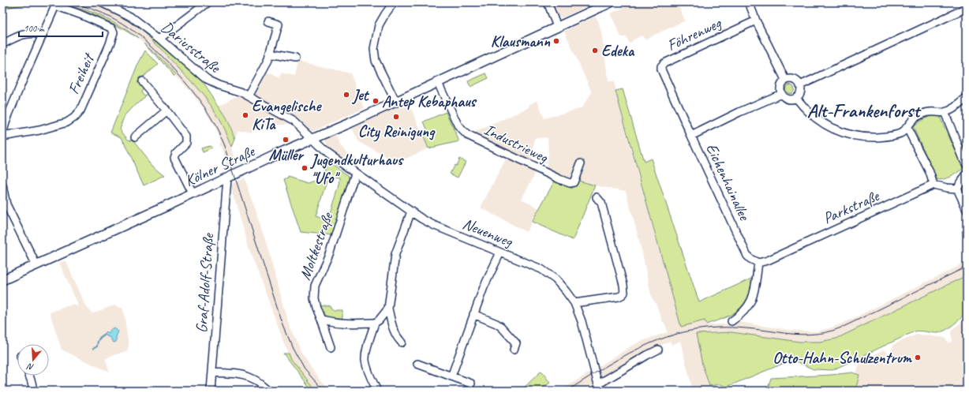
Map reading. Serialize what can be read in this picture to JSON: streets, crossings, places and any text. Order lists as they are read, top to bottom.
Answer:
{
  "streets": {
    "main road": ["Kölner Straße"],
    "street": [
      "Föhrenweg",
      "Dariusstraße",
      "Freiheit",
      "Industrieweg",
      "Eichenhainallee",
      "Parkstraße",
      "Neuenweg",
      "Moltkestraße",
      "Graf-Adolf-Straße"
    ]
  },
  "crossings": [
    ["Föhrenweg", "Eichenhainallee"],
    ["Dariusstraße", "Kölner Straße"],
    ["Dariusstraße", "Neuenweg"],
    ["Industrieweg", "Kölner Straße"],
    ["Kölner Straße", "Neuenweg"],
    ["Kölner Straße", "Graf-Adolf-Straße"],
    ["Eichenhainallee", "Parkstraße"],
    ["Neuenweg", "Moltkestraße"]
  ],
  "districts": ["Alt-Frankenforst"],
  "places": [
    "Klausmann",
    "Edeka",
    "Jet",
    "Antep Kebaphaus",
    "Evangelische KiTa",
    "City Reinigung",
    "Müller",
    "Jugendkulturhaus \"Ufo\"",
    "Otto-Hahn-Schulzentrum"
  ],
  "scale_bar": "100 m",
  "north": "bottom"
}
